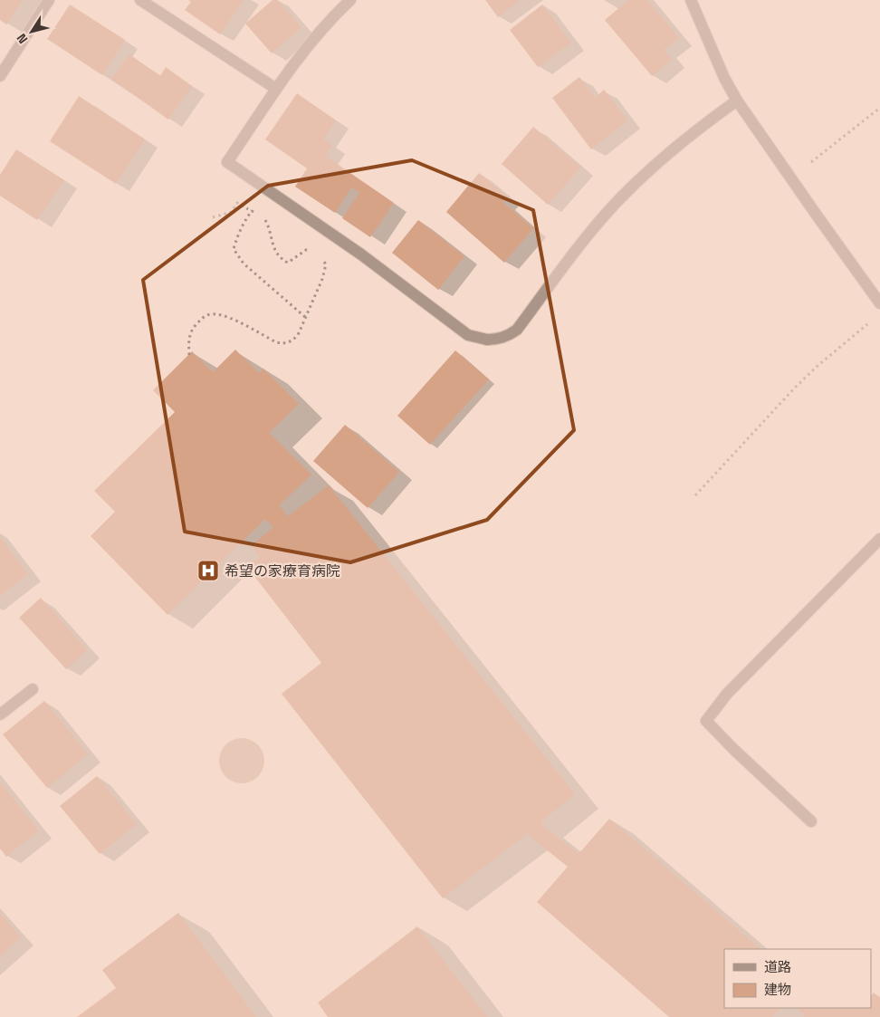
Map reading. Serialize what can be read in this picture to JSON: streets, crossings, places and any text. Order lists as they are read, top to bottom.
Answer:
{
  "places": {
    "hospital": ["希望の家療育病院"]
  },
  "legend": ["道路", "建物"],
  "north": "bottom left"
}
